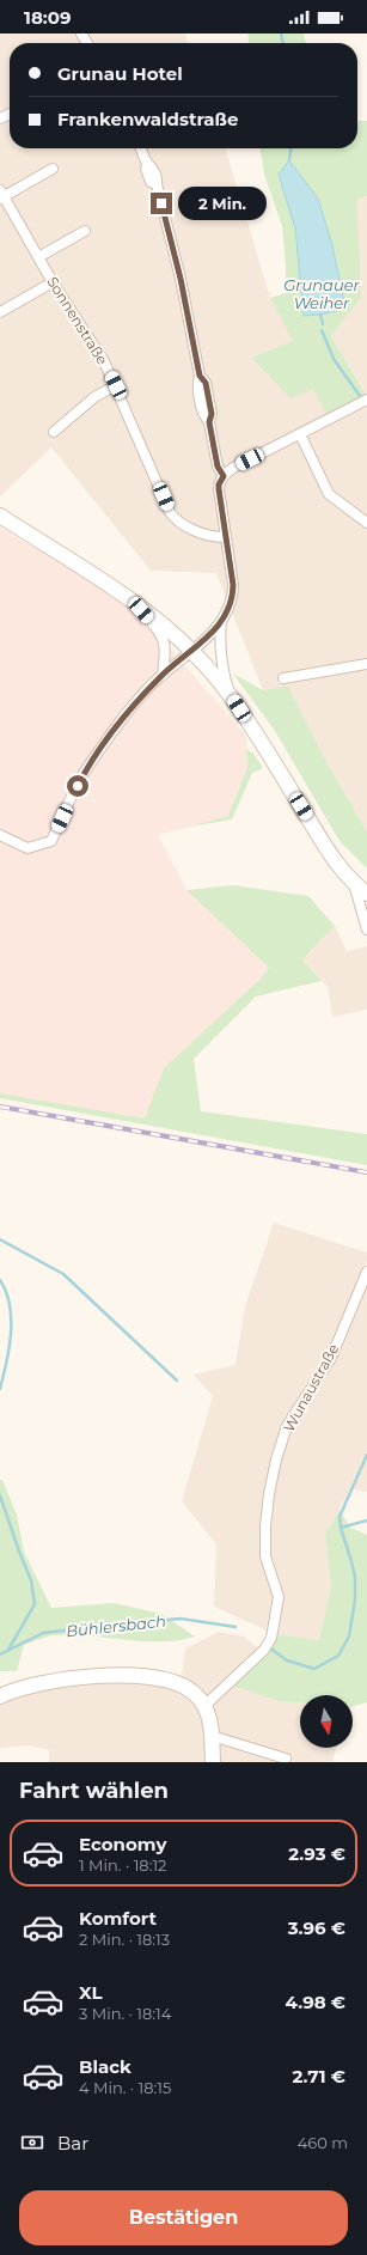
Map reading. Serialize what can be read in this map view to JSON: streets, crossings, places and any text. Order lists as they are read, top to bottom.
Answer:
{
  "streets": {
    "street": ["Sonnenstraße", "Wunaustraße"]
  },
  "water": ["Grunauer Weiher", "Bühlersbach"],
  "north": "bottom",
  "page": {
    "status": "18:09",
    "banner": ["Grunau Hotel", "Frankenwaldstraße"],
    "bubble": "2 Min.",
    "heading": "Fahrt wählen",
    "list": [
      {
        "name": "Economy",
        "note": "1 Min. · 18:12",
        "value": "2.93 €"
      },
      {
        "name": "Komfort",
        "note": "2 Min. · 18:13",
        "value": "3.96 €"
      },
      {
        "name": "XL",
        "note": "3 Min. · 18:14",
        "value": "4.98 €"
      },
      {
        "name": "Black",
        "note": "4 Min. · 18:15",
        "value": "2.71 €"
      }
    ],
    "pay": ["Bar", "460 m"],
    "buttons": "Bestätigen"
  }
}
